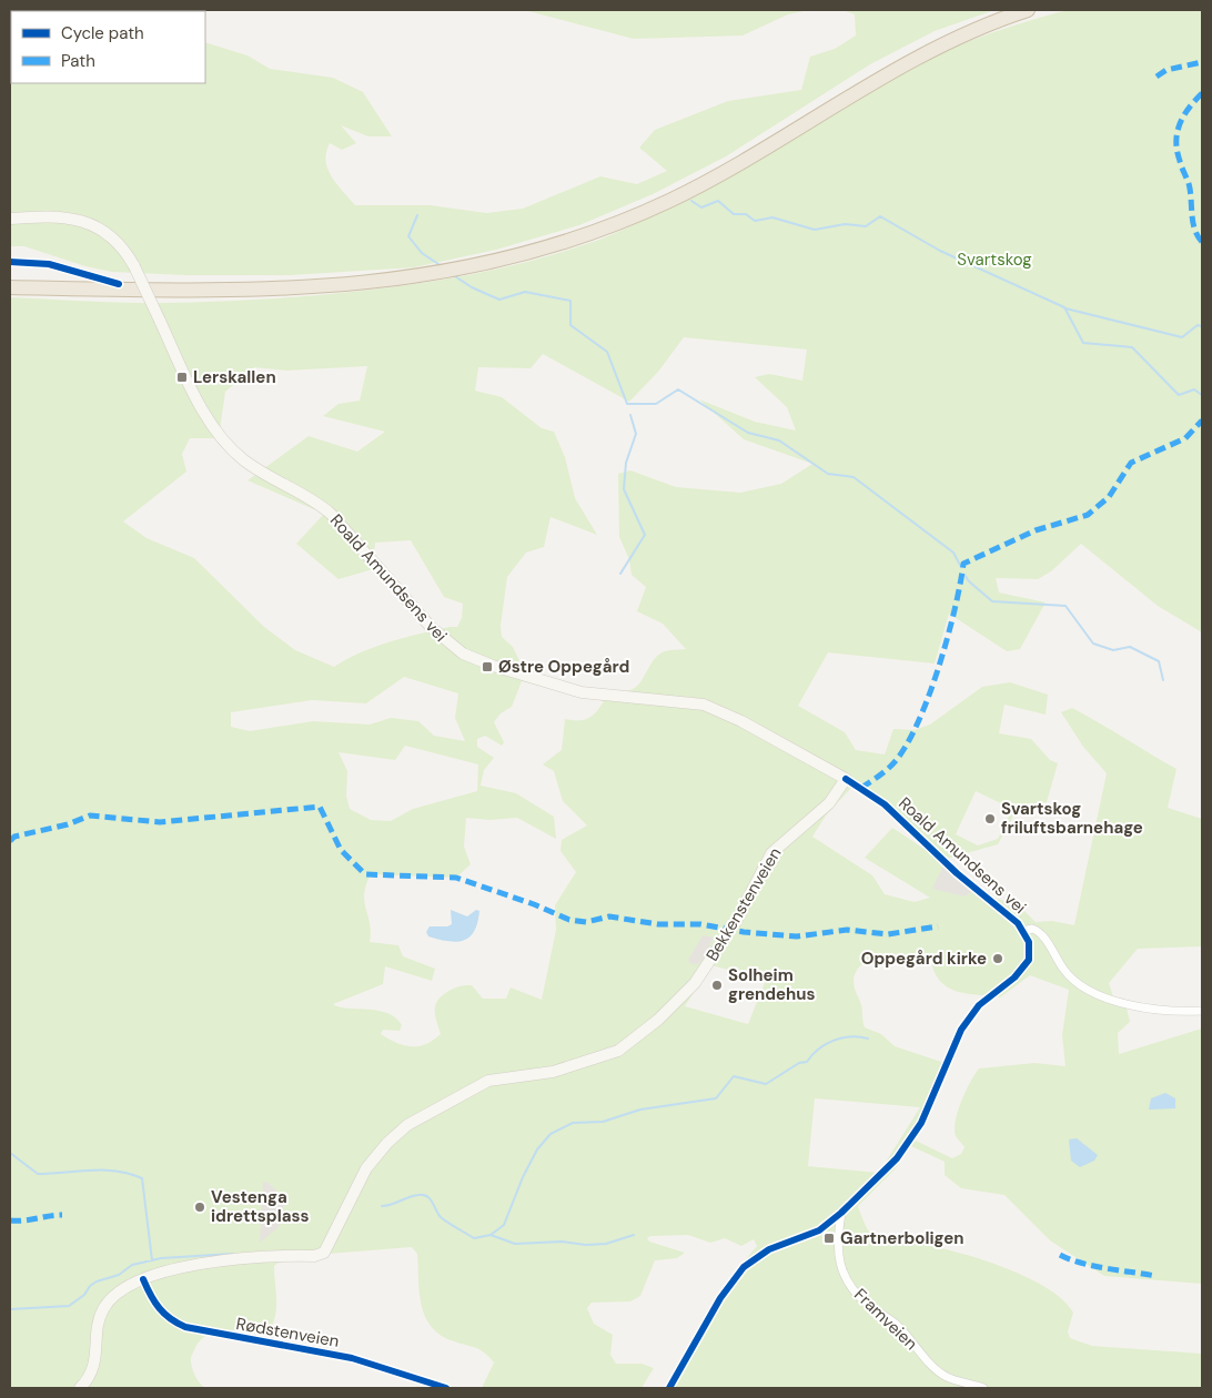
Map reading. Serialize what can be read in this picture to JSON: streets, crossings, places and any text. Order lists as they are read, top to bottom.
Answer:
{
  "streets": {
    "main road": ["Roald Amundsens vei", "Bekkenstenveien"],
    "street": ["Framveien", "Rødstenveien"]
  },
  "crossings": [
    ["Roald Amundsens vei", "Bekkenstenveien"],
    ["Roald Amundsens vei", "Framveien"],
    ["Bekkenstenveien", "Rødstenveien"]
  ],
  "parks": ["Svartskog"],
  "places": {
    "transit": ["Lerskallen", "Østre Oppegård", "Gartnerboligen"],
    "other": [
      "Svartskog friluftsbarnehage",
      "Oppegård kirke",
      "Solheim grendehus",
      "Vestenga idrettsplass"
    ]
  },
  "legend": ["Cycle path", "Path"]
}
